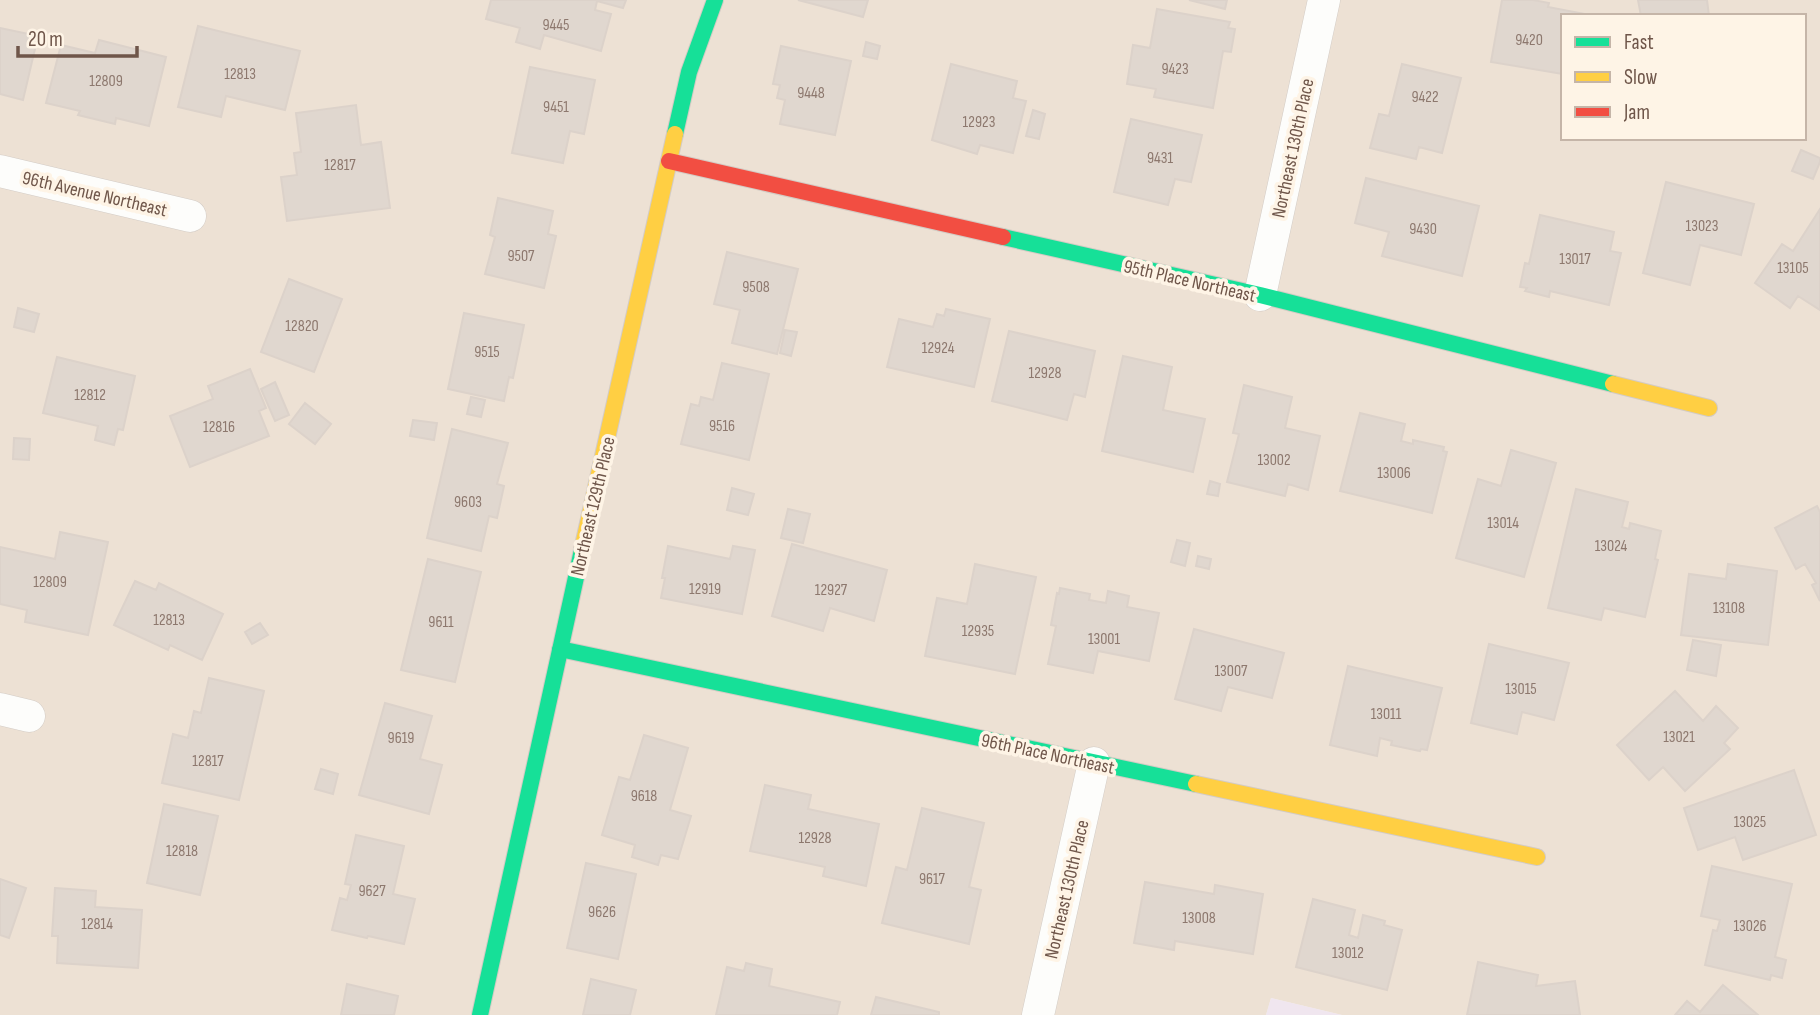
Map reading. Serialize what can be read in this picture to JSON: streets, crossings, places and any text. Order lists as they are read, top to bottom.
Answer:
{
  "streets": {
    "street": [
      "Northeast 130th Place",
      "96th Avenue Northeast",
      "95th Place Northeast",
      "Northeast 129th Place",
      "96th Place Northeast"
    ]
  },
  "crossings": [
    ["Northeast 130th Place", "95th Place Northeast"],
    ["Northeast 130th Place", "96th Place Northeast"],
    ["95th Place Northeast", "Northeast 129th Place"],
    ["Northeast 129th Place", "96th Place Northeast"]
  ],
  "house_numbers": [
    "9445",
    "9420",
    "9423",
    "12813",
    "12809",
    "9448",
    "9422",
    "9451",
    "12923",
    "9431",
    "12817",
    "13023",
    "9430",
    "9507",
    "13017",
    "13105",
    "9508",
    "12820",
    "12924",
    "9515",
    "12928",
    "12812",
    "9516",
    "12816",
    "13002",
    "13006",
    "9603",
    "13014",
    "13024",
    "12809",
    "12919",
    "12927",
    "13108",
    "12813",
    "9611",
    "12935",
    "13001",
    "13007",
    "13015",
    "13011",
    "13021",
    "9619",
    "12817",
    "9618",
    "13025",
    "12928",
    "12818",
    "9617",
    "9627",
    "9626",
    "13008",
    "12814",
    "13026",
    "13012"
  ],
  "legend": ["Fast", "Slow", "Jam"],
  "scale_bar": "20 m"
}
